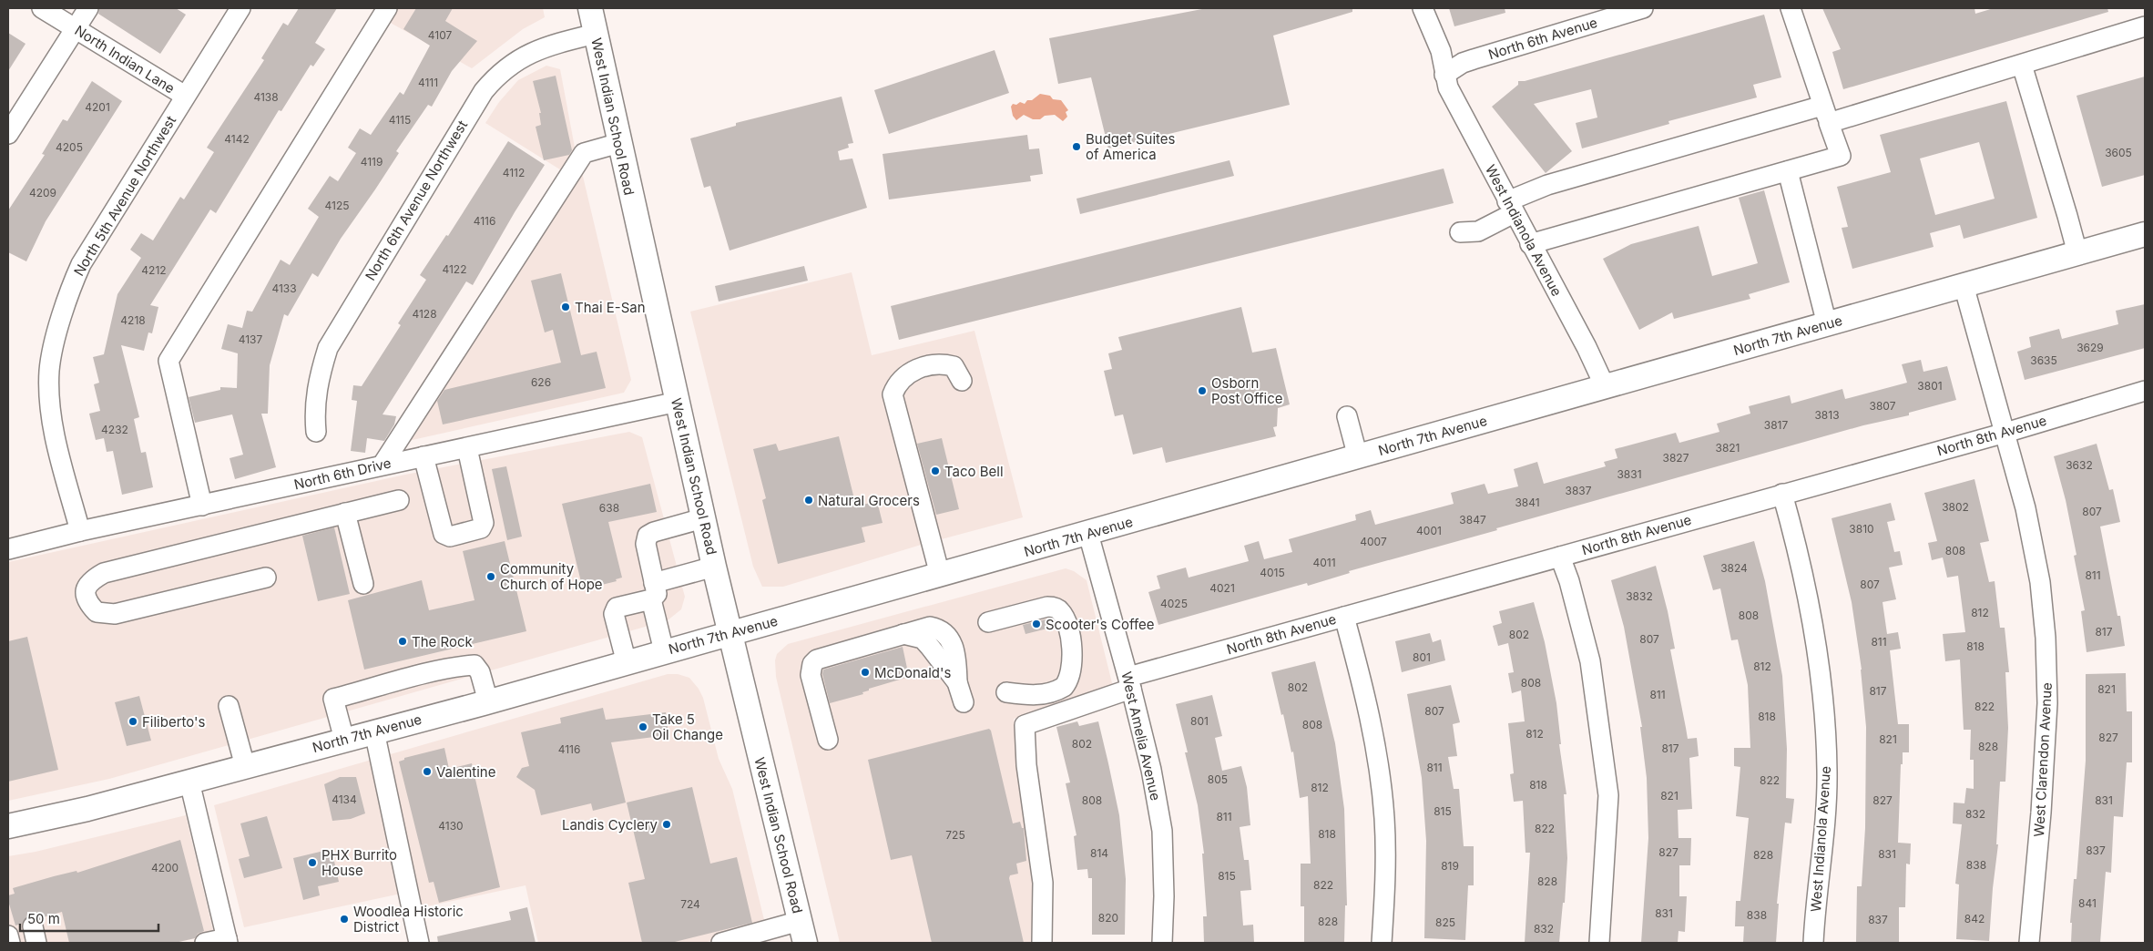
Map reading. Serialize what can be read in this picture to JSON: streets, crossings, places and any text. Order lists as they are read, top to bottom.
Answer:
{
  "streets": {
    "main road": ["West Indian School Road", "North 7th Avenue"],
    "street": [
      "North 6th Avenue",
      "North Indian Lane",
      "North 5th Avenue Northwest",
      "North 6th Avenue Northwest",
      "West Indianola Avenue",
      "North 8th Avenue",
      "North 6th Drive",
      "West Amelia Avenue",
      "West Clarendon Avenue"
    ]
  },
  "crossings": [
    ["North 6th Avenue", "West Indianola Avenue"],
    ["North Indian Lane", "North 5th Avenue Northwest"],
    ["West Indian School Road", "North 6th Avenue Northwest"],
    ["West Indian School Road", "North 7th Avenue"],
    ["West Indian School Road", "North 6th Drive"],
    ["North 5th Avenue Northwest", "North 6th Drive"],
    ["West Indianola Avenue", "North 7th Avenue"],
    ["West Indianola Avenue", "North 8th Avenue"],
    ["North 7th Avenue", "West Amelia Avenue"],
    ["North 7th Avenue", "West Clarendon Avenue"],
    ["North 8th Avenue", "West Amelia Avenue"],
    ["North 8th Avenue", "West Clarendon Avenue"]
  ],
  "places": [
    "Budget Suites of America",
    "Thai E-San",
    "Osborn Post Office",
    "Taco Bell",
    "Natural Grocers",
    "Community Church of Hope",
    "Scooter's Coffee",
    "The Rock",
    "McDonald's",
    "Filiberto's",
    "Take 5 Oil Change",
    "Valentine",
    "Landis Cyclery",
    "PHX Burrito House",
    "Woodlea Historic District"
  ],
  "house_numbers": [
    "4107",
    "4111",
    "4138",
    "4201",
    "4115",
    "4142",
    "4205",
    "3605",
    "4119",
    "4112",
    "4209",
    "4125",
    "4116",
    "4122",
    "4212",
    "4133",
    "4128",
    "4218",
    "4137",
    "3629",
    "3635",
    "626",
    "3801",
    "3807",
    "3813",
    "3817",
    "4232",
    "3821",
    "3827",
    "3632",
    "3831",
    "3837",
    "3841",
    "3802",
    "638",
    "807",
    "3847",
    "3810",
    "4001",
    "4007",
    "808",
    "4011",
    "3824",
    "4015",
    "811",
    "807",
    "4021",
    "3832",
    "4025",
    "812",
    "808",
    "817",
    "802",
    "807",
    "811",
    "818",
    "801",
    "812",
    "808",
    "802",
    "821",
    "817",
    "811",
    "822",
    "807",
    "818",
    "801",
    "808",
    "812",
    "827",
    "821",
    "802",
    "828",
    "817",
    "4116",
    "811",
    "805",
    "822",
    "818",
    "812",
    "821",
    "4134",
    "808",
    "827",
    "831",
    "815",
    "832",
    "811",
    "4130",
    "822",
    "818",
    "725",
    "837",
    "827",
    "814",
    "831",
    "828",
    "838",
    "819",
    "4200",
    "815",
    "828",
    "822",
    "841",
    "724",
    "831",
    "838",
    "820",
    "842",
    "837",
    "828",
    "825",
    "832"
  ],
  "scale_bar": "50 m"
}
